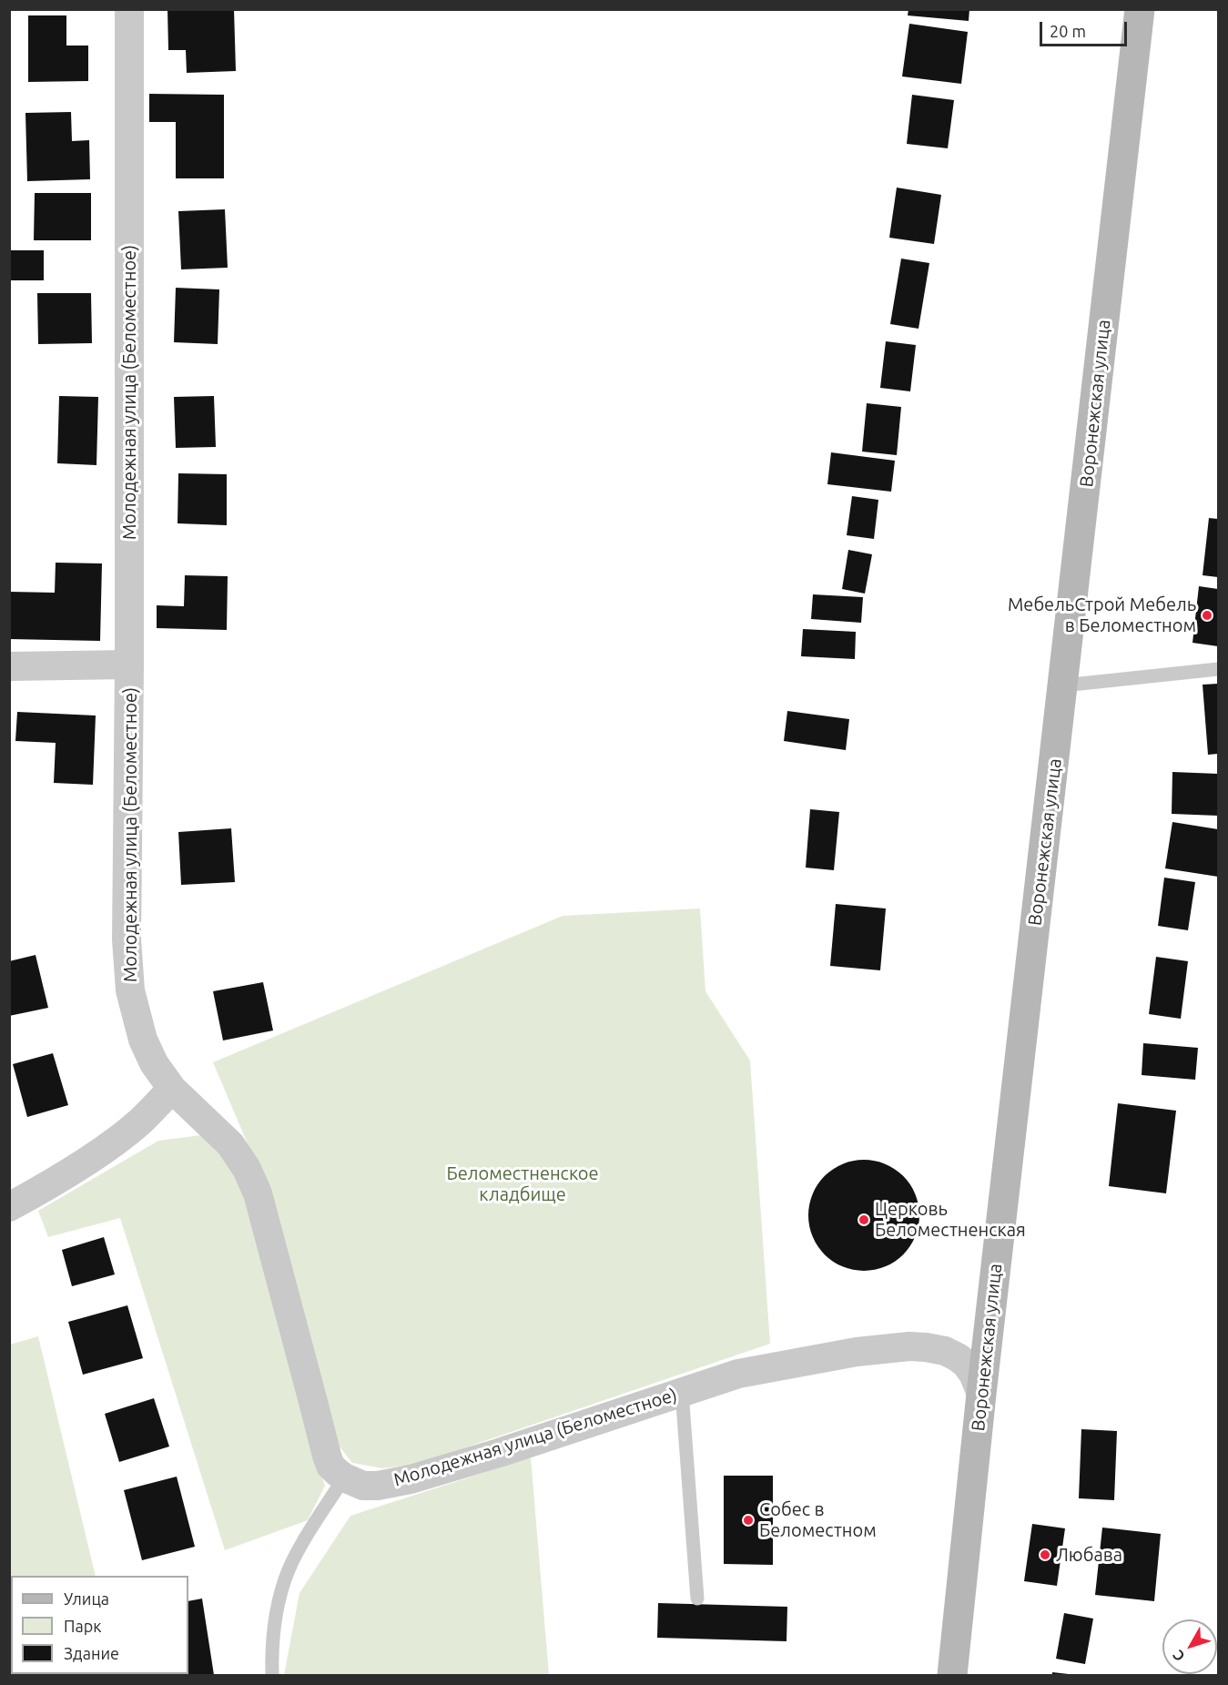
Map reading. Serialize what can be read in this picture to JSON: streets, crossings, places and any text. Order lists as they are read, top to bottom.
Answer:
{
  "streets": {
    "street": ["Молодежная улица (Беломестное)", "Воронежская улица"]
  },
  "crossings": [
    ["Молодежная улица (Беломестное)", "Воронежская улица"]
  ],
  "parks": ["Беломестненское кладбище"],
  "places": [
    "МебельСтрой Мебель в Беломестном",
    "Церковь Беломестненская",
    "Собес в Беломестном",
    "Любава"
  ],
  "legend": ["Улица", "Парк", "Здание"],
  "scale_bar": "20 m",
  "north": "bottom left"
}
